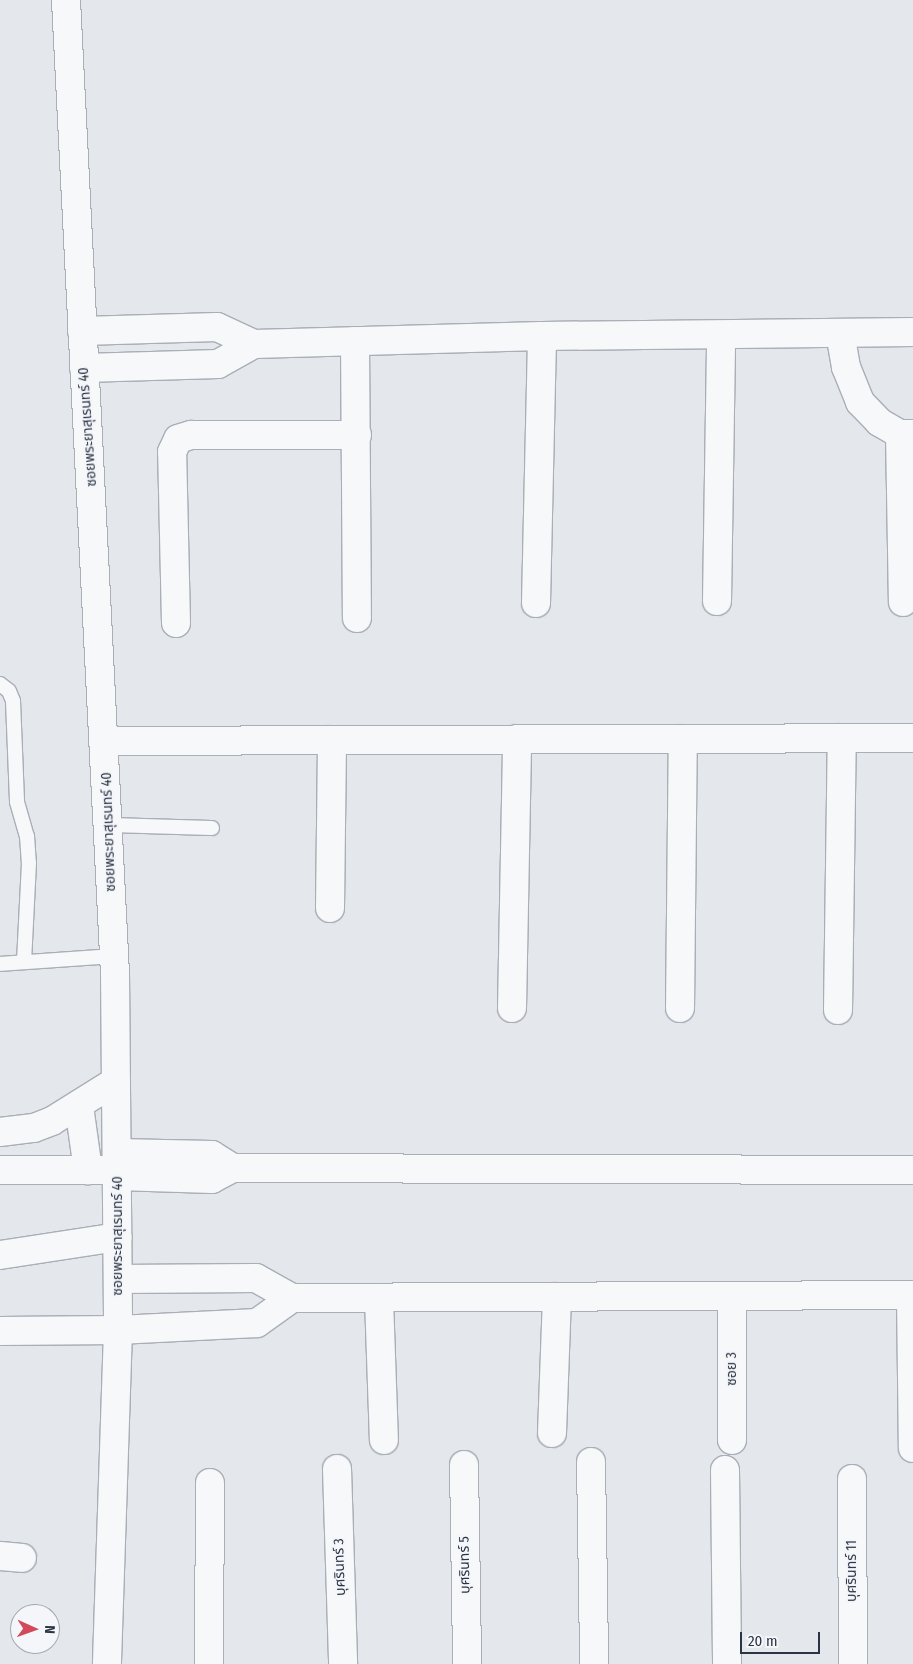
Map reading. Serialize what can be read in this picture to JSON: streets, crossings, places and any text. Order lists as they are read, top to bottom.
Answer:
{
  "streets": {
    "street": [
      "ซอยพระยาสุเรนทร์ 40",
      "ซอย 3",
      "บุศรินทร์ 5",
      "บุศรินทร์ 3",
      "บุศรินทร์ 11"
    ]
  },
  "scale_bar": "20 m",
  "north": "right"
}
